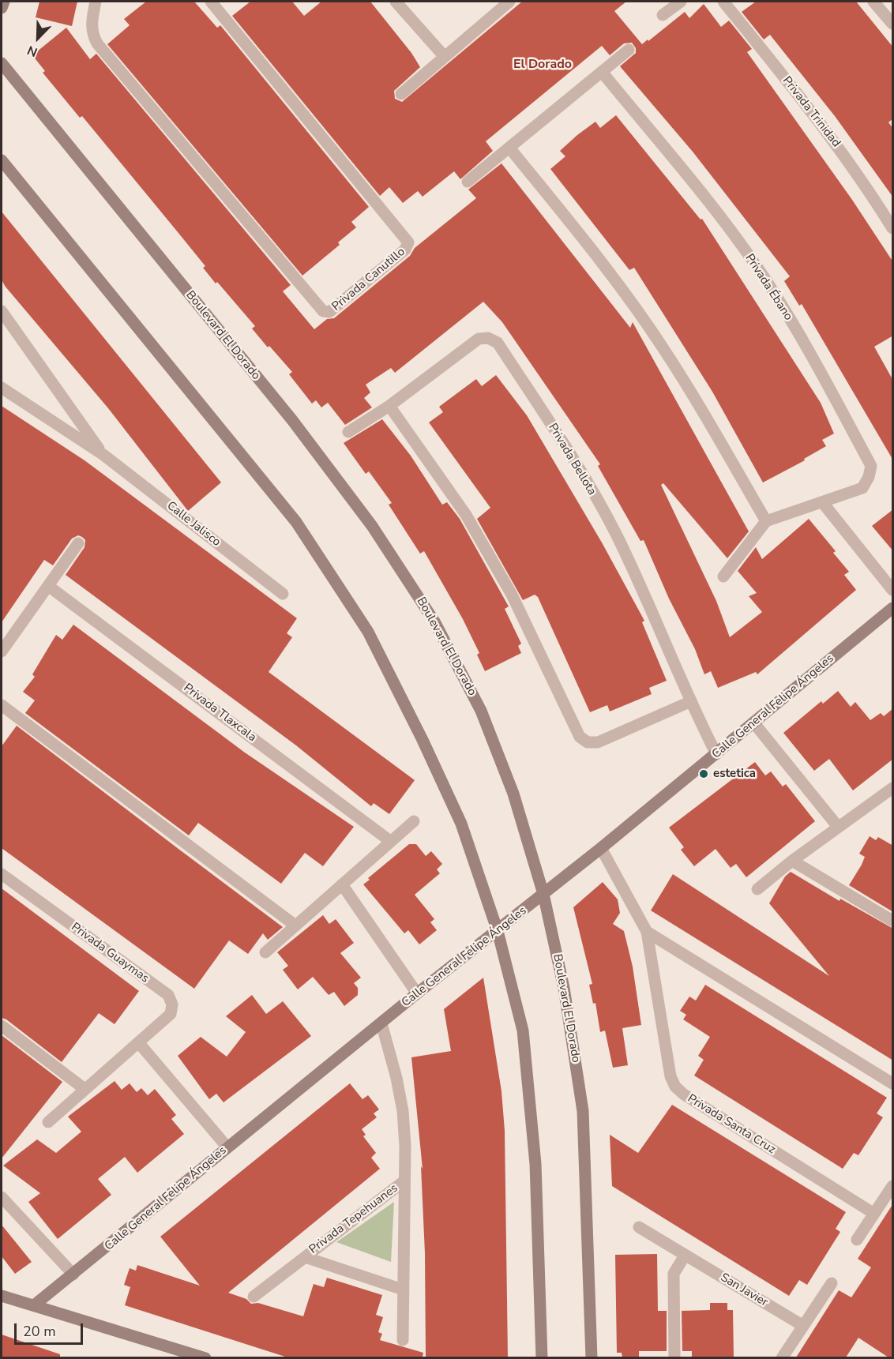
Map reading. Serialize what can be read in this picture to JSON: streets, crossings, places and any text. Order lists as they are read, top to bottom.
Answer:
{
  "streets": {
    "main road": ["Boulevard El Dorado", "Calle General Felipe Ángeles"],
    "street": [
      "Privada Trinidad",
      "Privada Canutillo",
      "Privada Ébano",
      "Privada Bellota",
      "Calle Jalisco",
      "Privada Tlaxcala",
      "Privada Guaymas",
      "Privada Santa Cruz",
      "Privada Tepehuanes",
      "San Javier"
    ]
  },
  "crossings": [
    ["Boulevard El Dorado", "Calle General Felipe Ángeles"],
    ["Privada Bellota", "Calle General Felipe Ángeles"],
    ["Calle General Felipe Ángeles", "Privada Santa Cruz"],
    ["Calle General Felipe Ángeles", "Privada Tepehuanes"]
  ],
  "districts": ["El Dorado"],
  "places": ["estetica"],
  "scale_bar": "20 m",
  "north": "bottom left"
}
